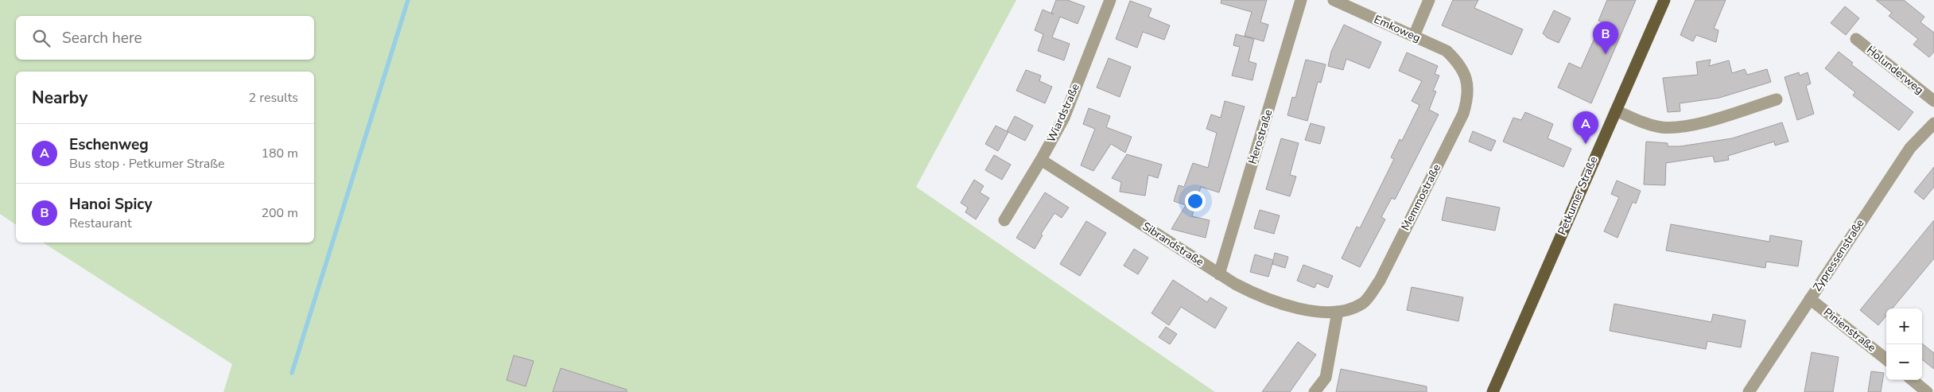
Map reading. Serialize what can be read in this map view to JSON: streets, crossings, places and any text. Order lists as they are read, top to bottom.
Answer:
{
  "streets": {
    "main road": ["Petkumer Straße"],
    "street": [
      "Emkoweg",
      "Holunderweg",
      "Wiardstraße",
      "Herostraße",
      "Memmostraße",
      "Sibrandstraße",
      "Zypressenstraße",
      "Pinienstraße"
    ]
  },
  "crossings": [
    ["Emkoweg", "Memmostraße"],
    ["Wiardstraße", "Sibrandstraße"],
    ["Herostraße", "Sibrandstraße"],
    ["Memmostraße", "Sibrandstraße"],
    ["Zypressenstraße", "Pinienstraße"]
  ],
  "page": {
    "search": "Search here",
    "pins": ["B", "A"],
    "heading": ["Nearby", "2 results"],
    "list": [
      {
        "mark": "A",
        "name": "Eschenweg",
        "note": "Bus stop · Petkumer Straße",
        "value": "180 m"
      },
      {
        "mark": "B",
        "name": "Hanoi Spicy",
        "note": "Restaurant",
        "value": "200 m"
      }
    ],
    "map_buttons": ["+", "−"]
  }
}
